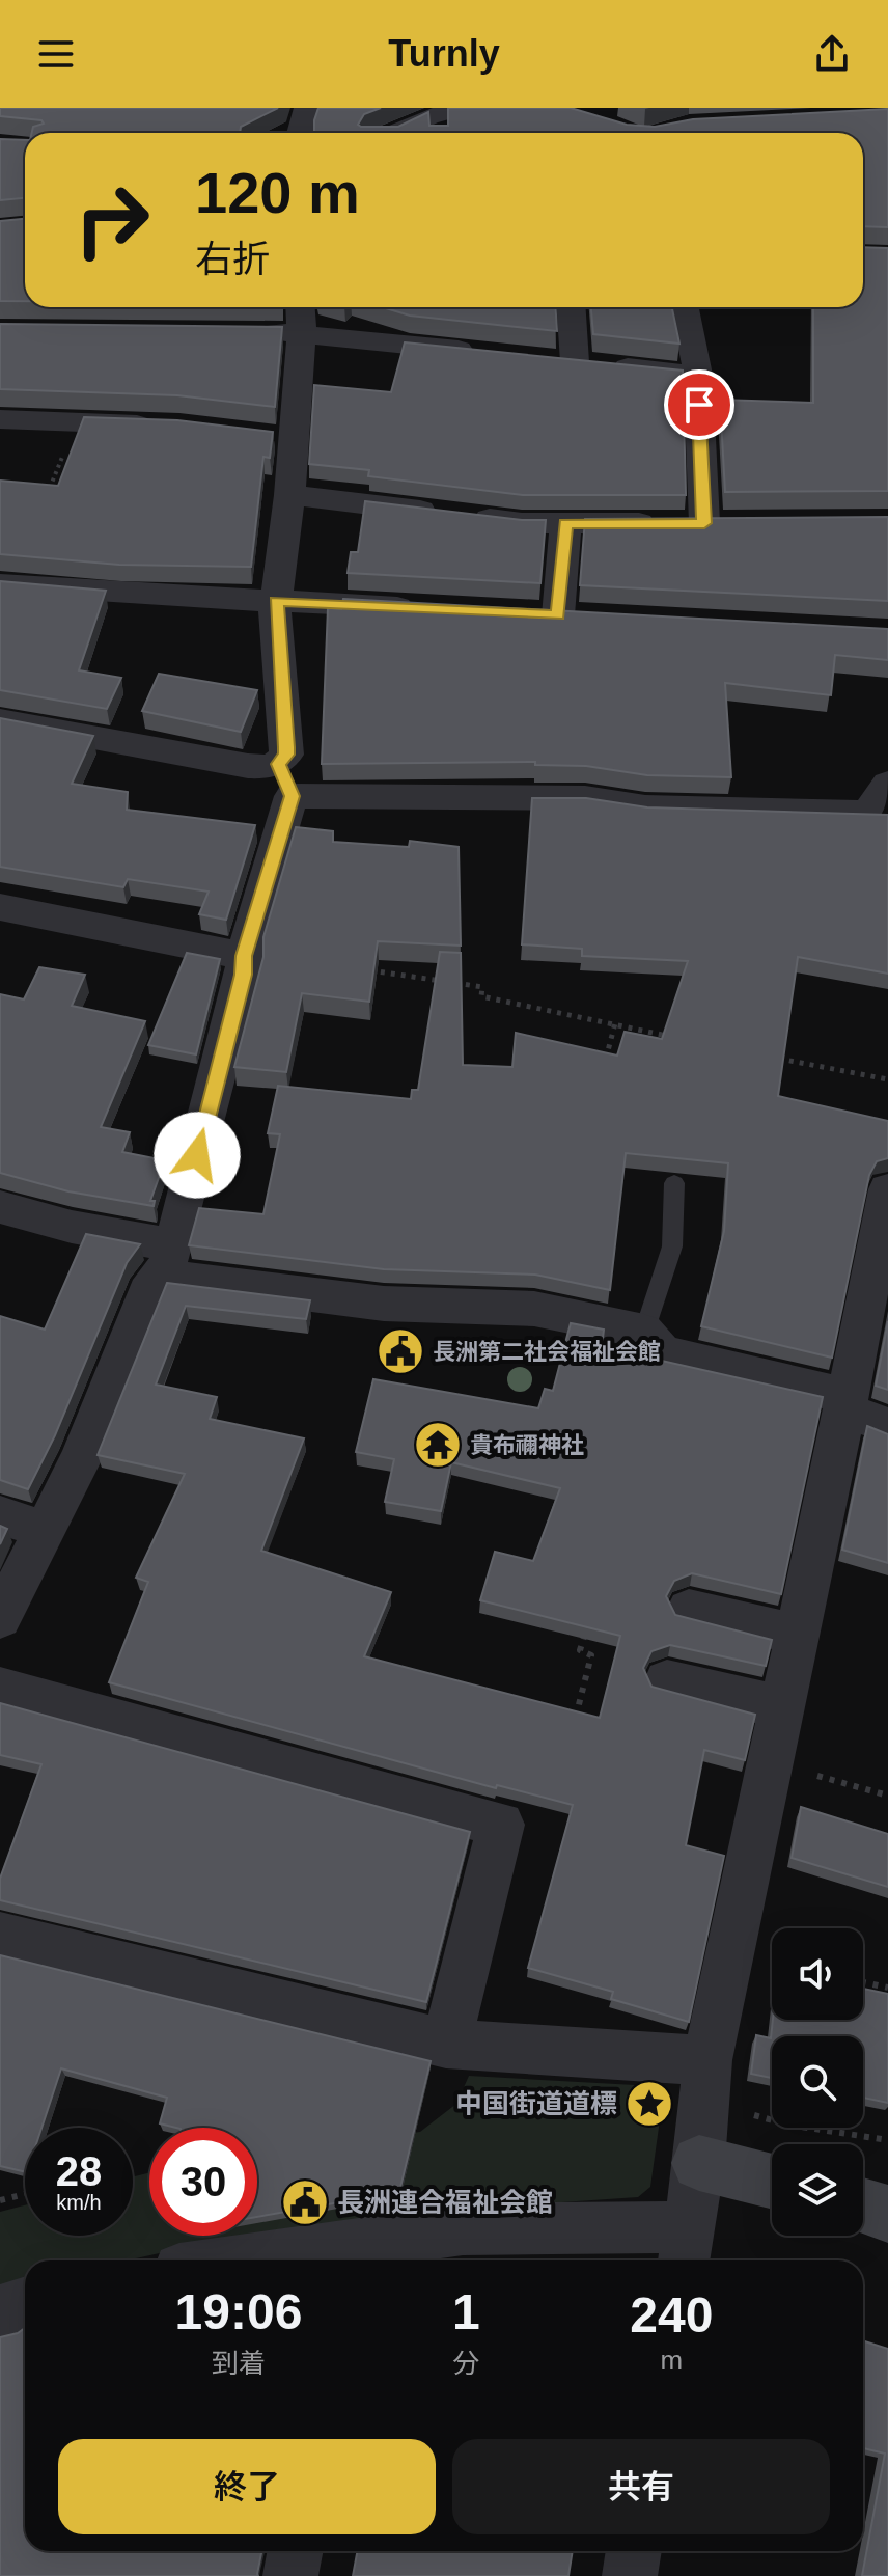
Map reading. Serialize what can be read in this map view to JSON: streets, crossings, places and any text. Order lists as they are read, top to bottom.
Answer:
{
  "places": {
    "public building": ["長洲第二社会福祉会館", "長洲連合福祉会館"],
    "temple": ["貴布禰神社"],
    "place": ["中国街道道標"]
  },
  "page": {
    "header": "Turnly",
    "turn": ["120 m", "右折"],
    "speed": "28 km/h",
    "limit": "30",
    "eta": [
      "19:06",
      "到着",
      "1",
      "分",
      "240",
      "m"
    ],
    "buttons": ["終了", "共有"]
  }
}
